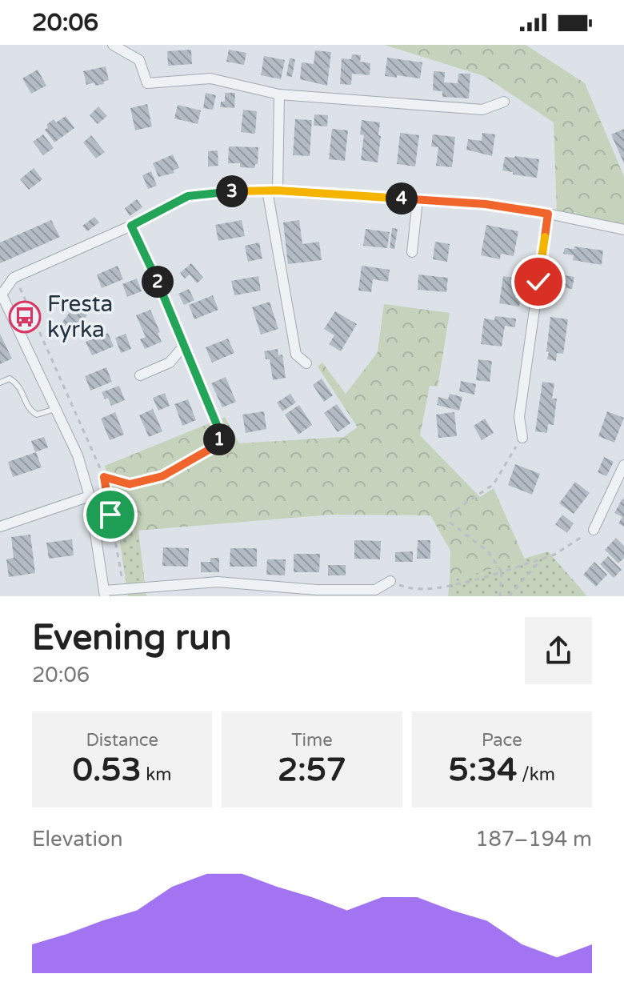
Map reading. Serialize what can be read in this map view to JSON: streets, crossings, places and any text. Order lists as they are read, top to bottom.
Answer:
{
  "places": {
    "bus stop": ["Fresta kyrka"]
  },
  "page": {
    "status": "20:06",
    "pins": [
      "3",
      "4",
      "2",
      "1"
    ],
    "heading": ["Evening run", "20:06"],
    "stats": [
      ["Distance", "0.53 km"],
      ["Time", "2:57"],
      ["Pace", "5:34 /km"]
    ],
    "chart": ["Elevation", "187–194 m"]
  }
}
